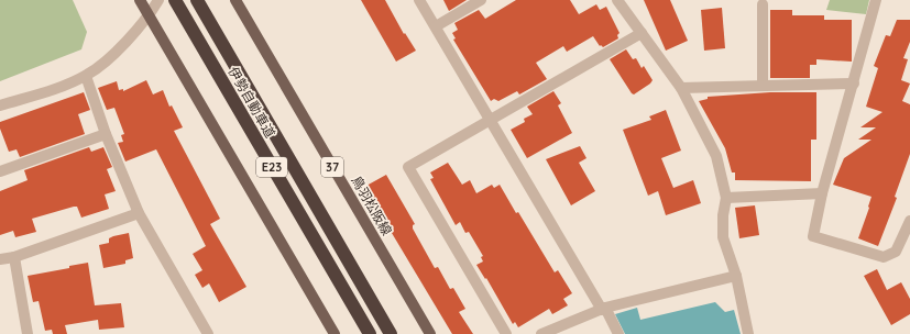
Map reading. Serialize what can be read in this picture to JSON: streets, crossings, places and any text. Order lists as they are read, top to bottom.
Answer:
{
  "streets": {
    "highway": ["伊勢自動車道", "E23"],
    "main road": ["37", "鳥羽松阪線"]
  }
}
